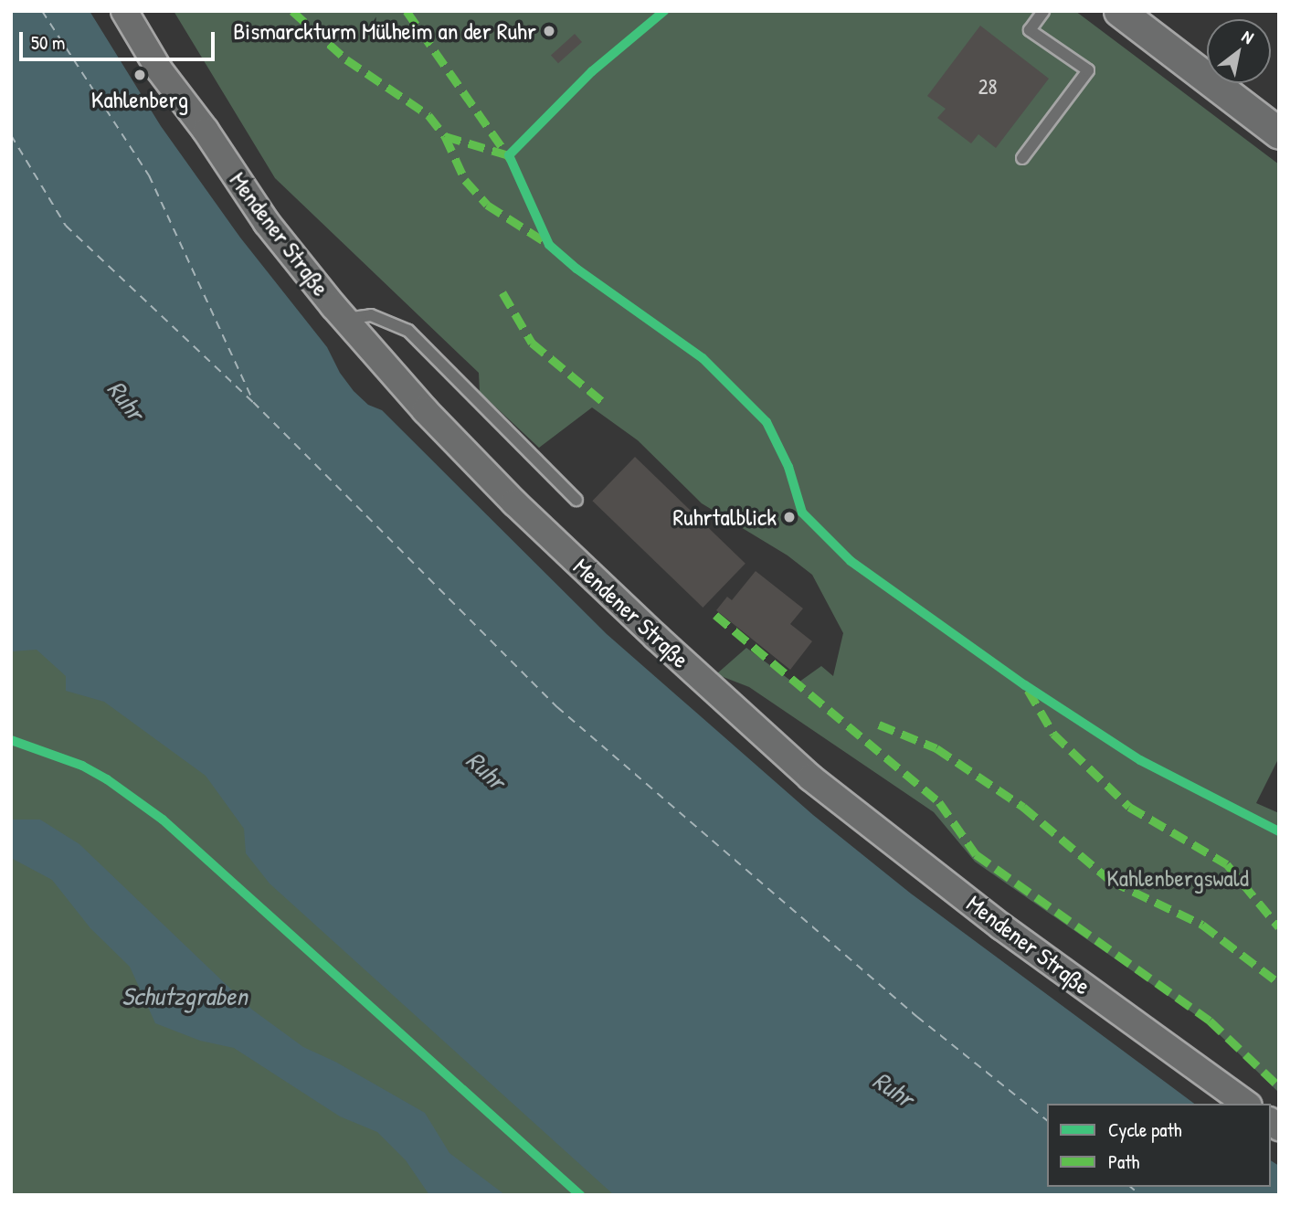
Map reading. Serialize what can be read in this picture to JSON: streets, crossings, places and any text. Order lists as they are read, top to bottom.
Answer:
{
  "streets": {
    "street": ["Mendener Straße"]
  },
  "water": ["Ruhr", "Schutzgraben"],
  "parks": ["Kahlenbergswald"],
  "places": ["Bismarckturm Mülheim an der Ruhr", "Kahlenberg", "Ruhrtalblick"],
  "house_numbers": ["28"],
  "legend": ["Cycle path", "Path"],
  "scale_bar": "50 m",
  "north": "top right"
}
